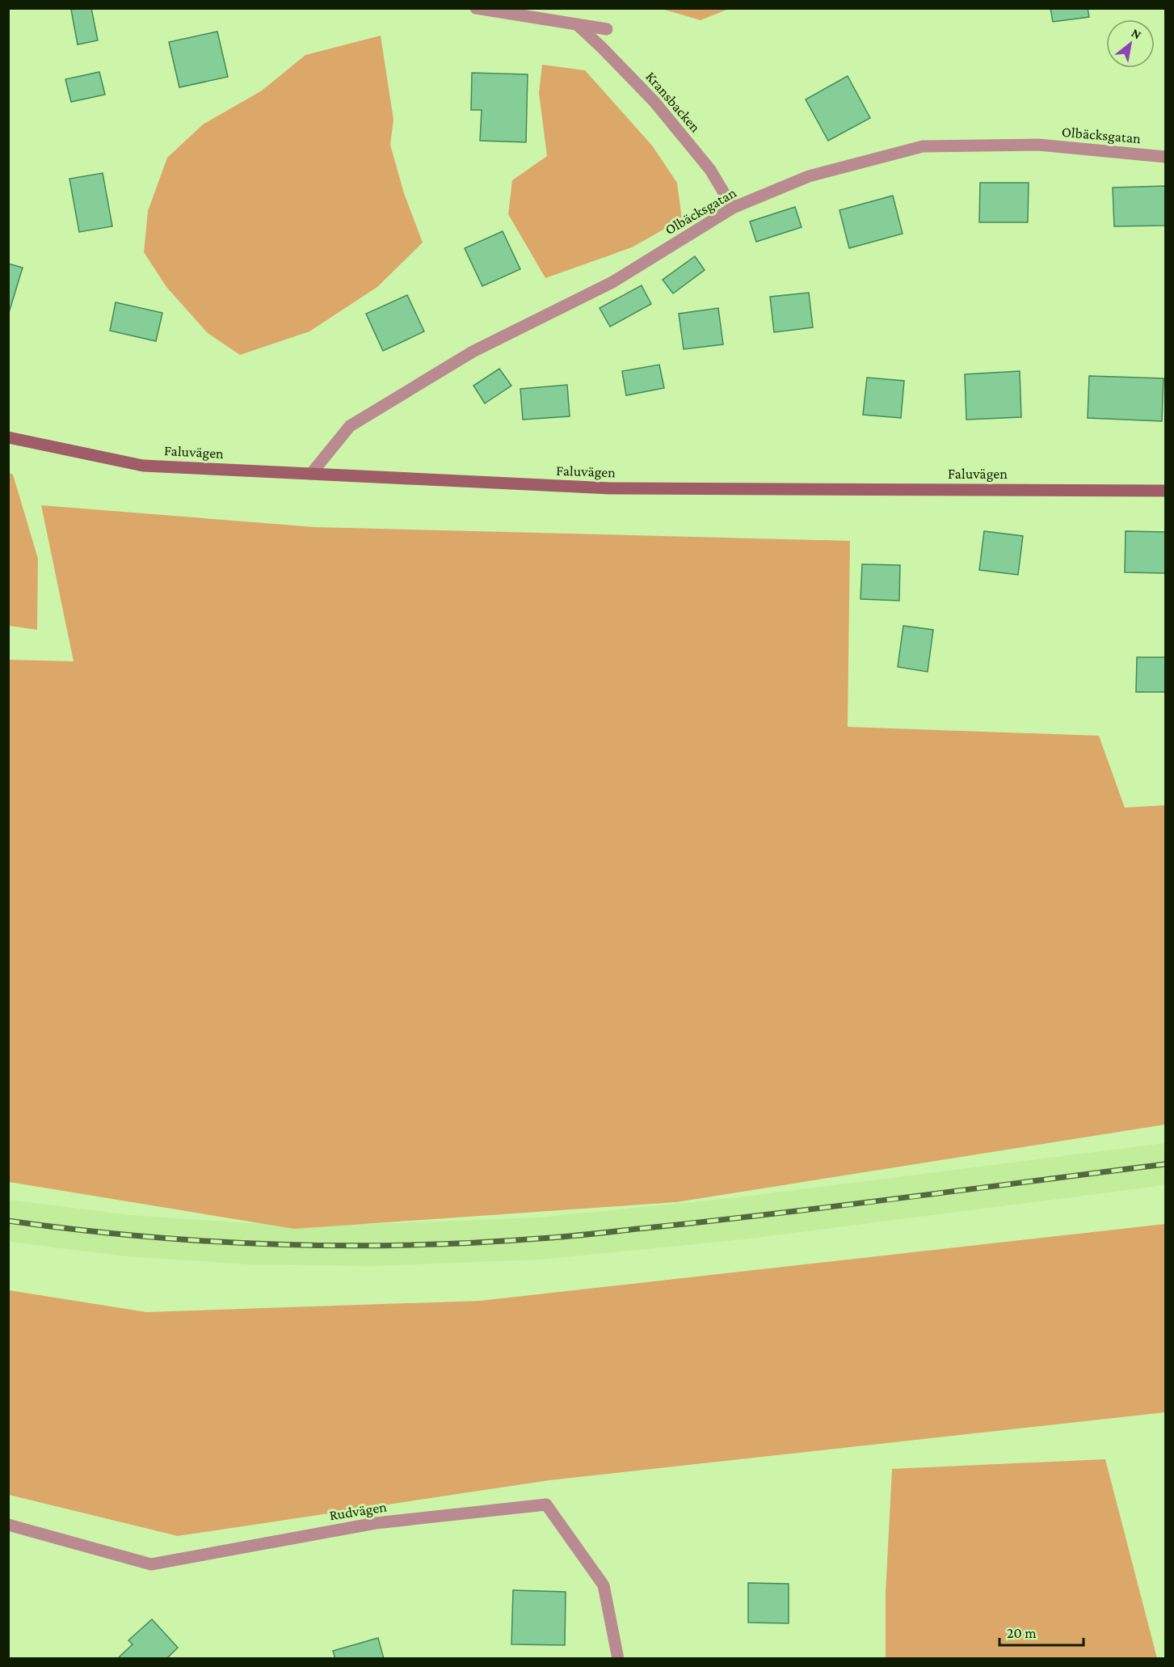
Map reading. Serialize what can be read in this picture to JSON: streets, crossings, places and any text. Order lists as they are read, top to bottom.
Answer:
{
  "streets": {
    "street": [
      "Kransbacken",
      "Olbäcksgatan",
      "Faluvägen",
      "Rudvägen"
    ]
  },
  "crossings": [
    ["Kransbacken", "Olbäcksgatan"],
    ["Olbäcksgatan", "Faluvägen"]
  ],
  "scale_bar": "20 m",
  "north": "top right"
}
